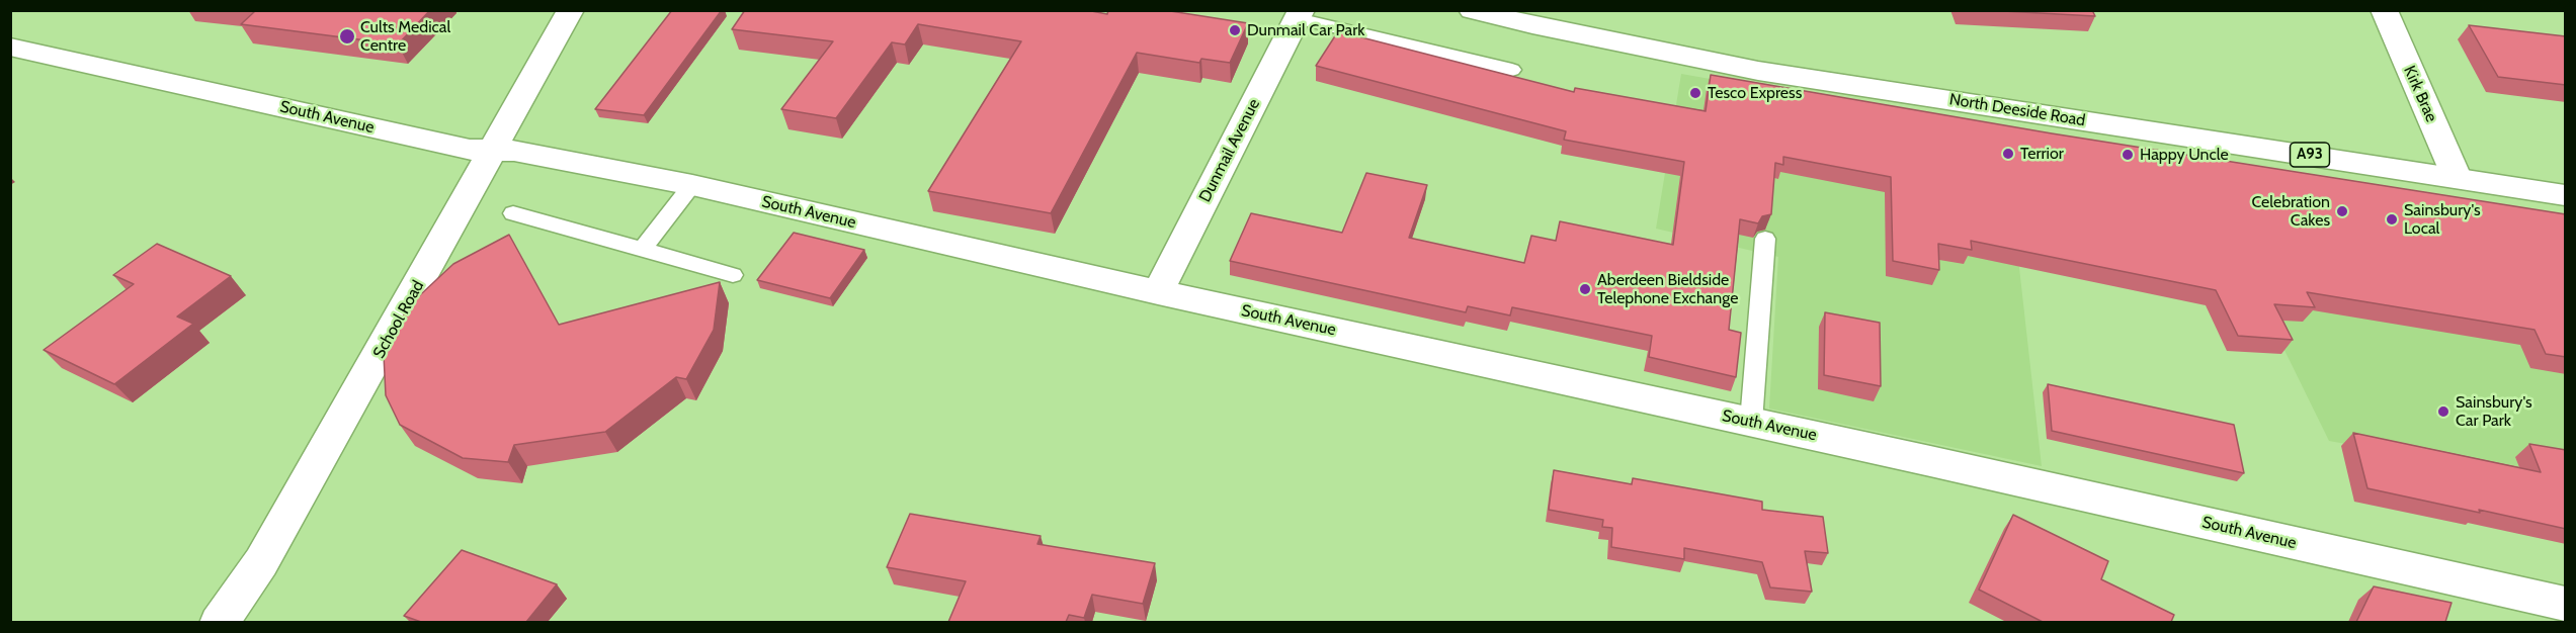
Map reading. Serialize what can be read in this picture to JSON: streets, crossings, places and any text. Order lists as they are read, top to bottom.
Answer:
{
  "streets": {
    "street": [
      "Kirk Brae",
      "North Deeside Road",
      "South Avenue",
      "Dunmail Avenue",
      "A93",
      "School Road"
    ]
  },
  "crossings": [
    ["Kirk Brae", "North Deeside Road"],
    ["South Avenue", "Dunmail Avenue"],
    ["South Avenue", "School Road"]
  ],
  "places": [
    "Dunmail Car Park",
    "Cults Medical Centre",
    "Tesco Express",
    "Terrior",
    "Happy Uncle",
    "Celebration Cakes",
    "Sainsbury's Local",
    "Aberdeen Bieldside Telephone Exchange",
    "Sainsbury's Car Park"
  ]
}
